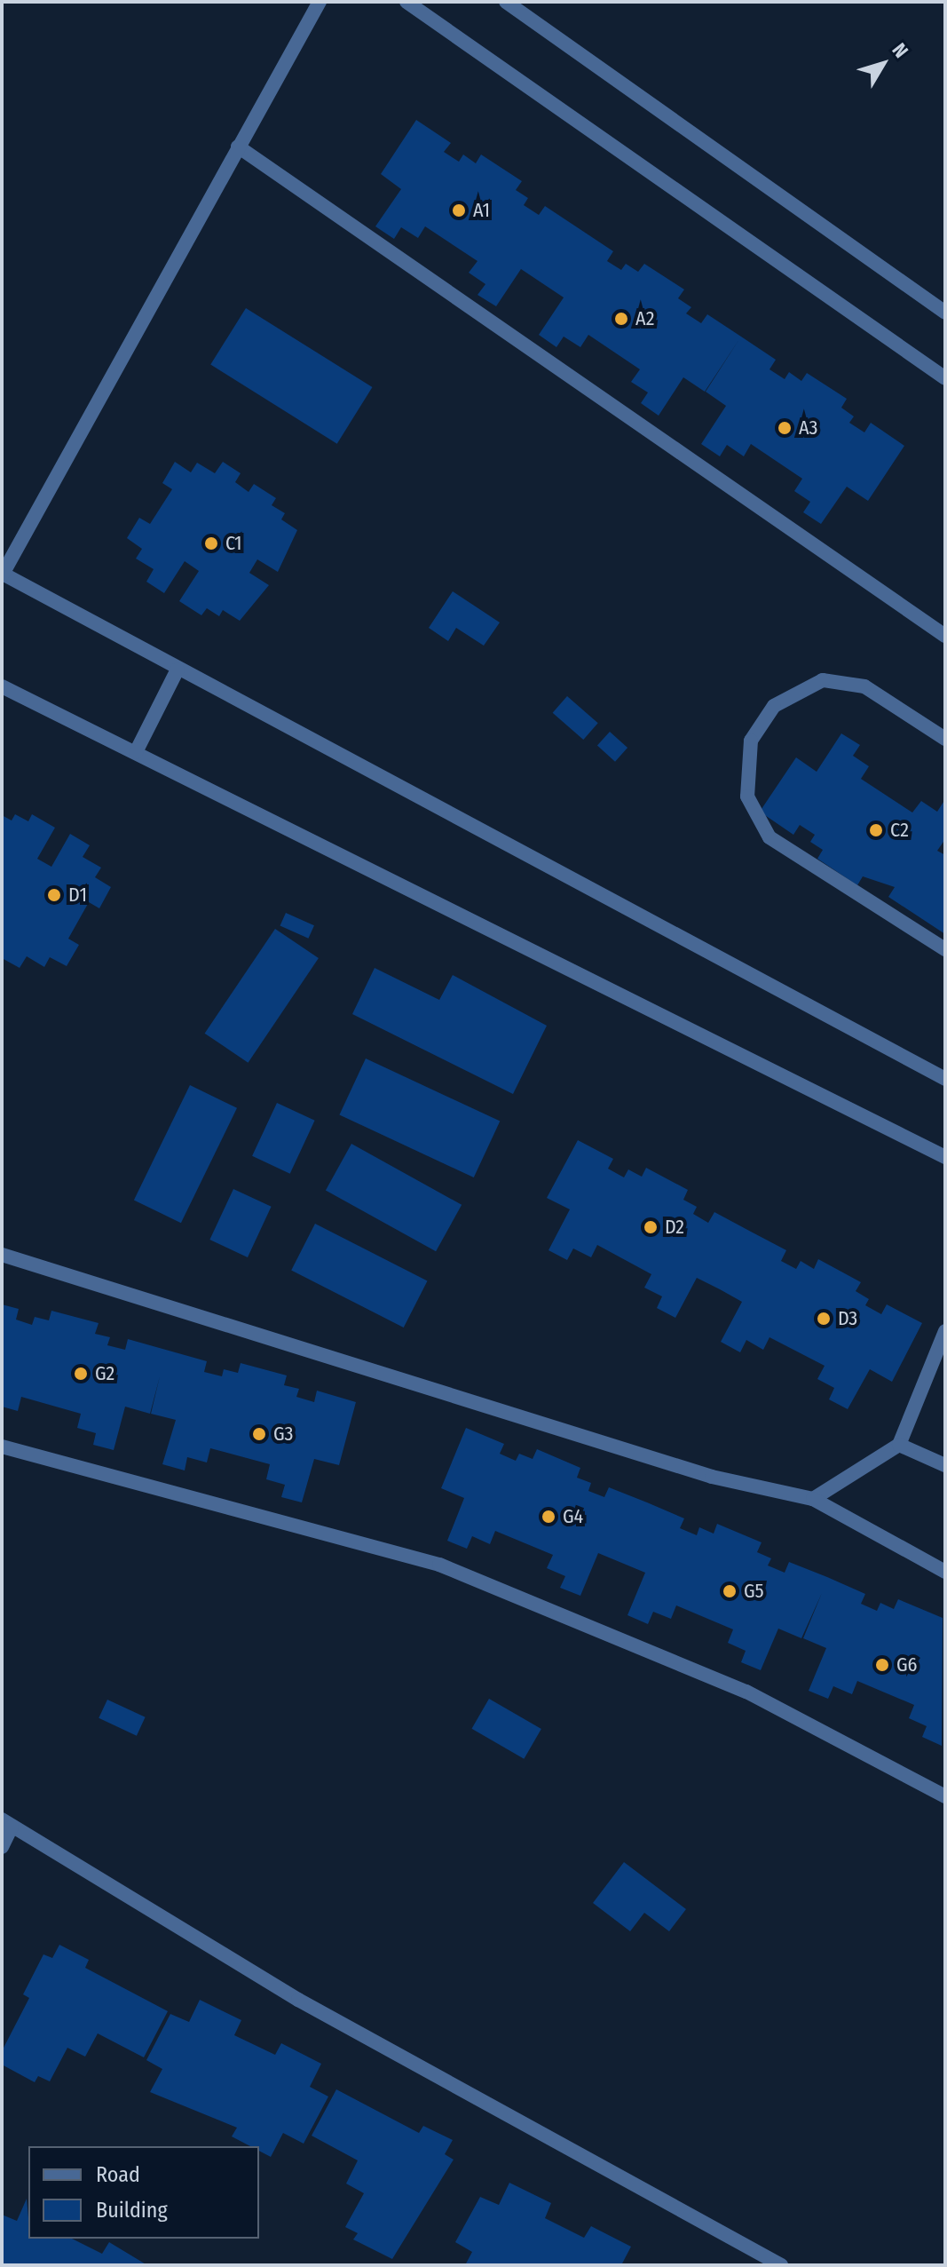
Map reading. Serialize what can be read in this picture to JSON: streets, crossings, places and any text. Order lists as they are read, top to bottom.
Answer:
{
  "places": [
    "A1",
    "A2",
    "A3",
    "C1",
    "C2",
    "D1",
    "D2",
    "D3",
    "G2",
    "G3",
    "G4",
    "G5",
    "G6"
  ],
  "legend": ["Road", "Building"],
  "north": "top right"
}
